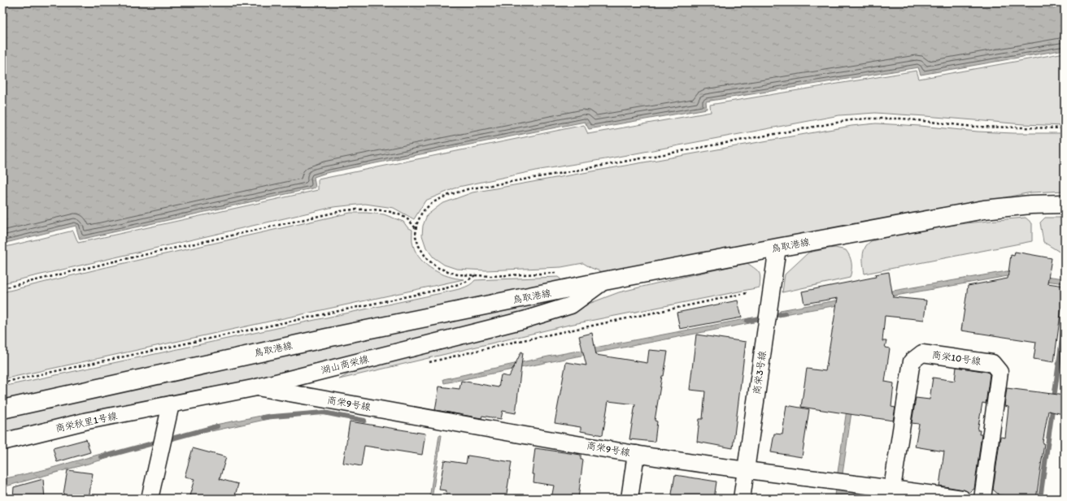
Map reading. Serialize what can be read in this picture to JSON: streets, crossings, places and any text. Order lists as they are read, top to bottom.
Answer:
{
  "streets": {
    "main road": ["鳥取港線"],
    "street": [
      "商栄10号線",
      "湖山商栄線",
      "商栄3号線",
      "商栄9号線",
      "商栄秋里1号線"
    ]
  },
  "crossings": [
    ["鳥取港線", "湖山商栄線"],
    ["鳥取港線", "商栄3号線"],
    ["商栄10号線", "商栄9号線"],
    ["湖山商栄線", "商栄9号線"],
    ["湖山商栄線", "商栄秋里1号線"],
    ["商栄3号線", "商栄9号線"]
  ]
}
